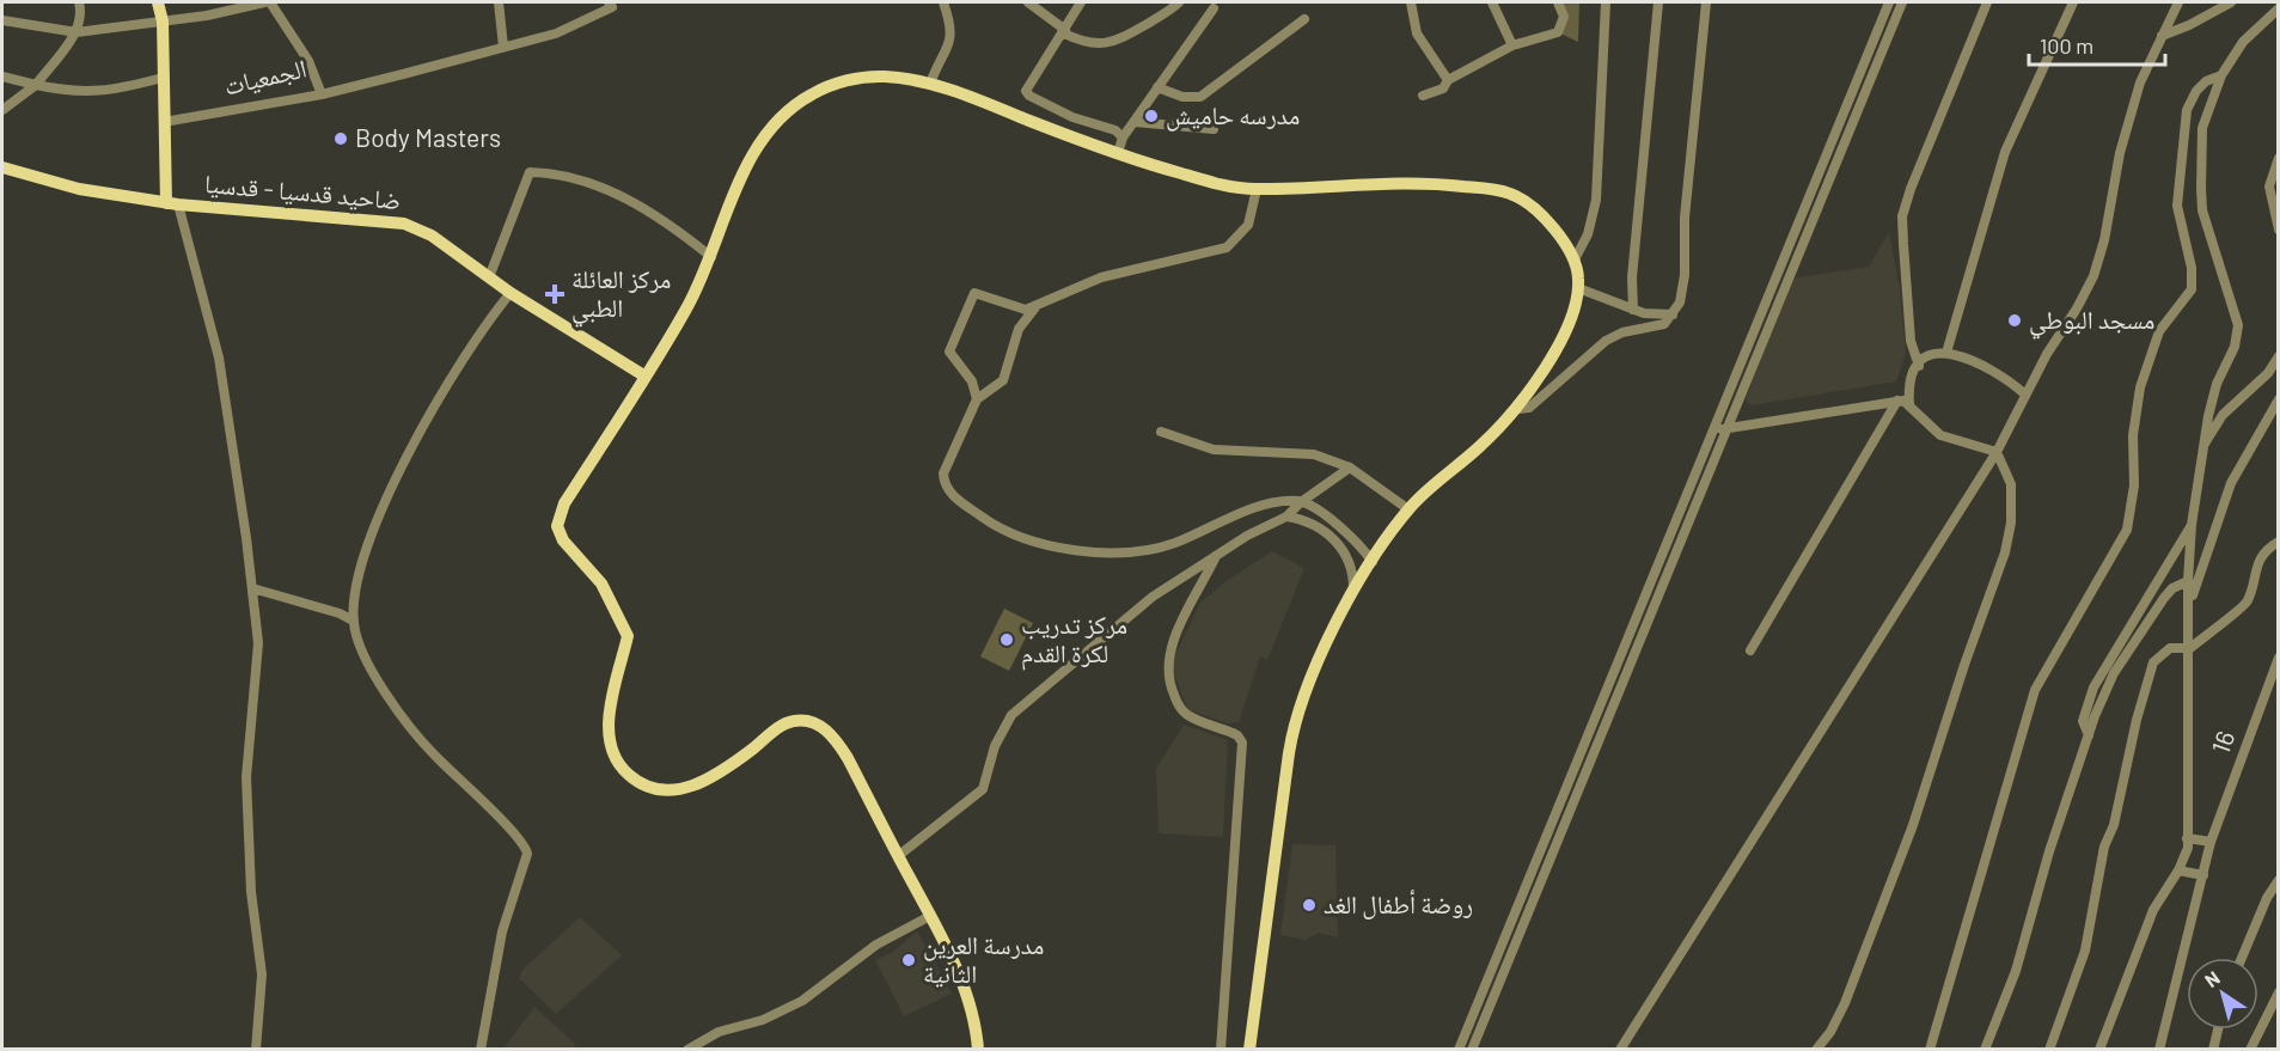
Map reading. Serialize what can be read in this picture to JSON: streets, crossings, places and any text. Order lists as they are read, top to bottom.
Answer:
{
  "streets": {
    "main road": ["ضاحيد قدسيا - قدسيا"],
    "street": ["الجمعيات", "16"]
  },
  "places": {
    "other": [
      "مدرسه حاميش",
      "Body Masters",
      "مسجد البوطي",
      "مركز تدريب لكرة القدم",
      "روضة أطفال الغد",
      "مدرسة العرين الثانية"
    ],
    "health": ["مركز العائلة الطبي"]
  },
  "scale_bar": "100 m",
  "north": "top left"
}
